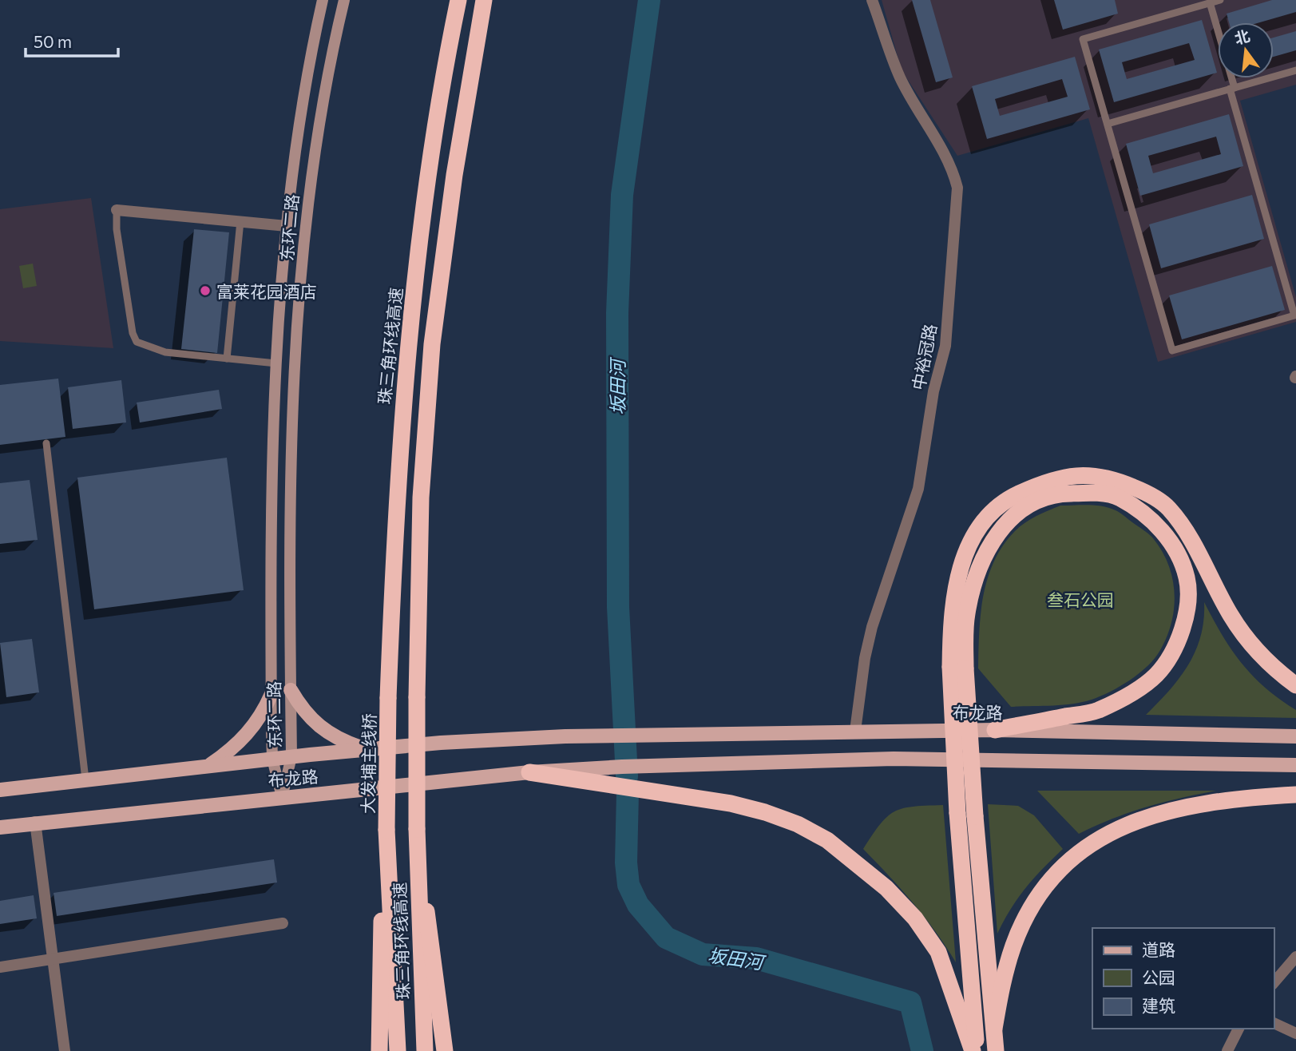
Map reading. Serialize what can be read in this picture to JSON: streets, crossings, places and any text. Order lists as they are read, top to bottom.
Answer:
{
  "streets": {
    "highway": ["珠三角环线高速", "大发埔主线桥"],
    "main road": ["东环二路", "布龙路"],
    "street": ["中裕冠路"]
  },
  "crossings": [
    ["东环二路", "布龙路"],
    ["珠三角环线高速", "大发埔主线桥"],
    ["中裕冠路", "布龙路"]
  ],
  "water": ["坂田河"],
  "parks": ["叁石公园"],
  "places": ["富莱花园酒店"],
  "legend": ["道路", "公园", "建筑"],
  "scale_bar": "50 m",
  "north": "top"
}
